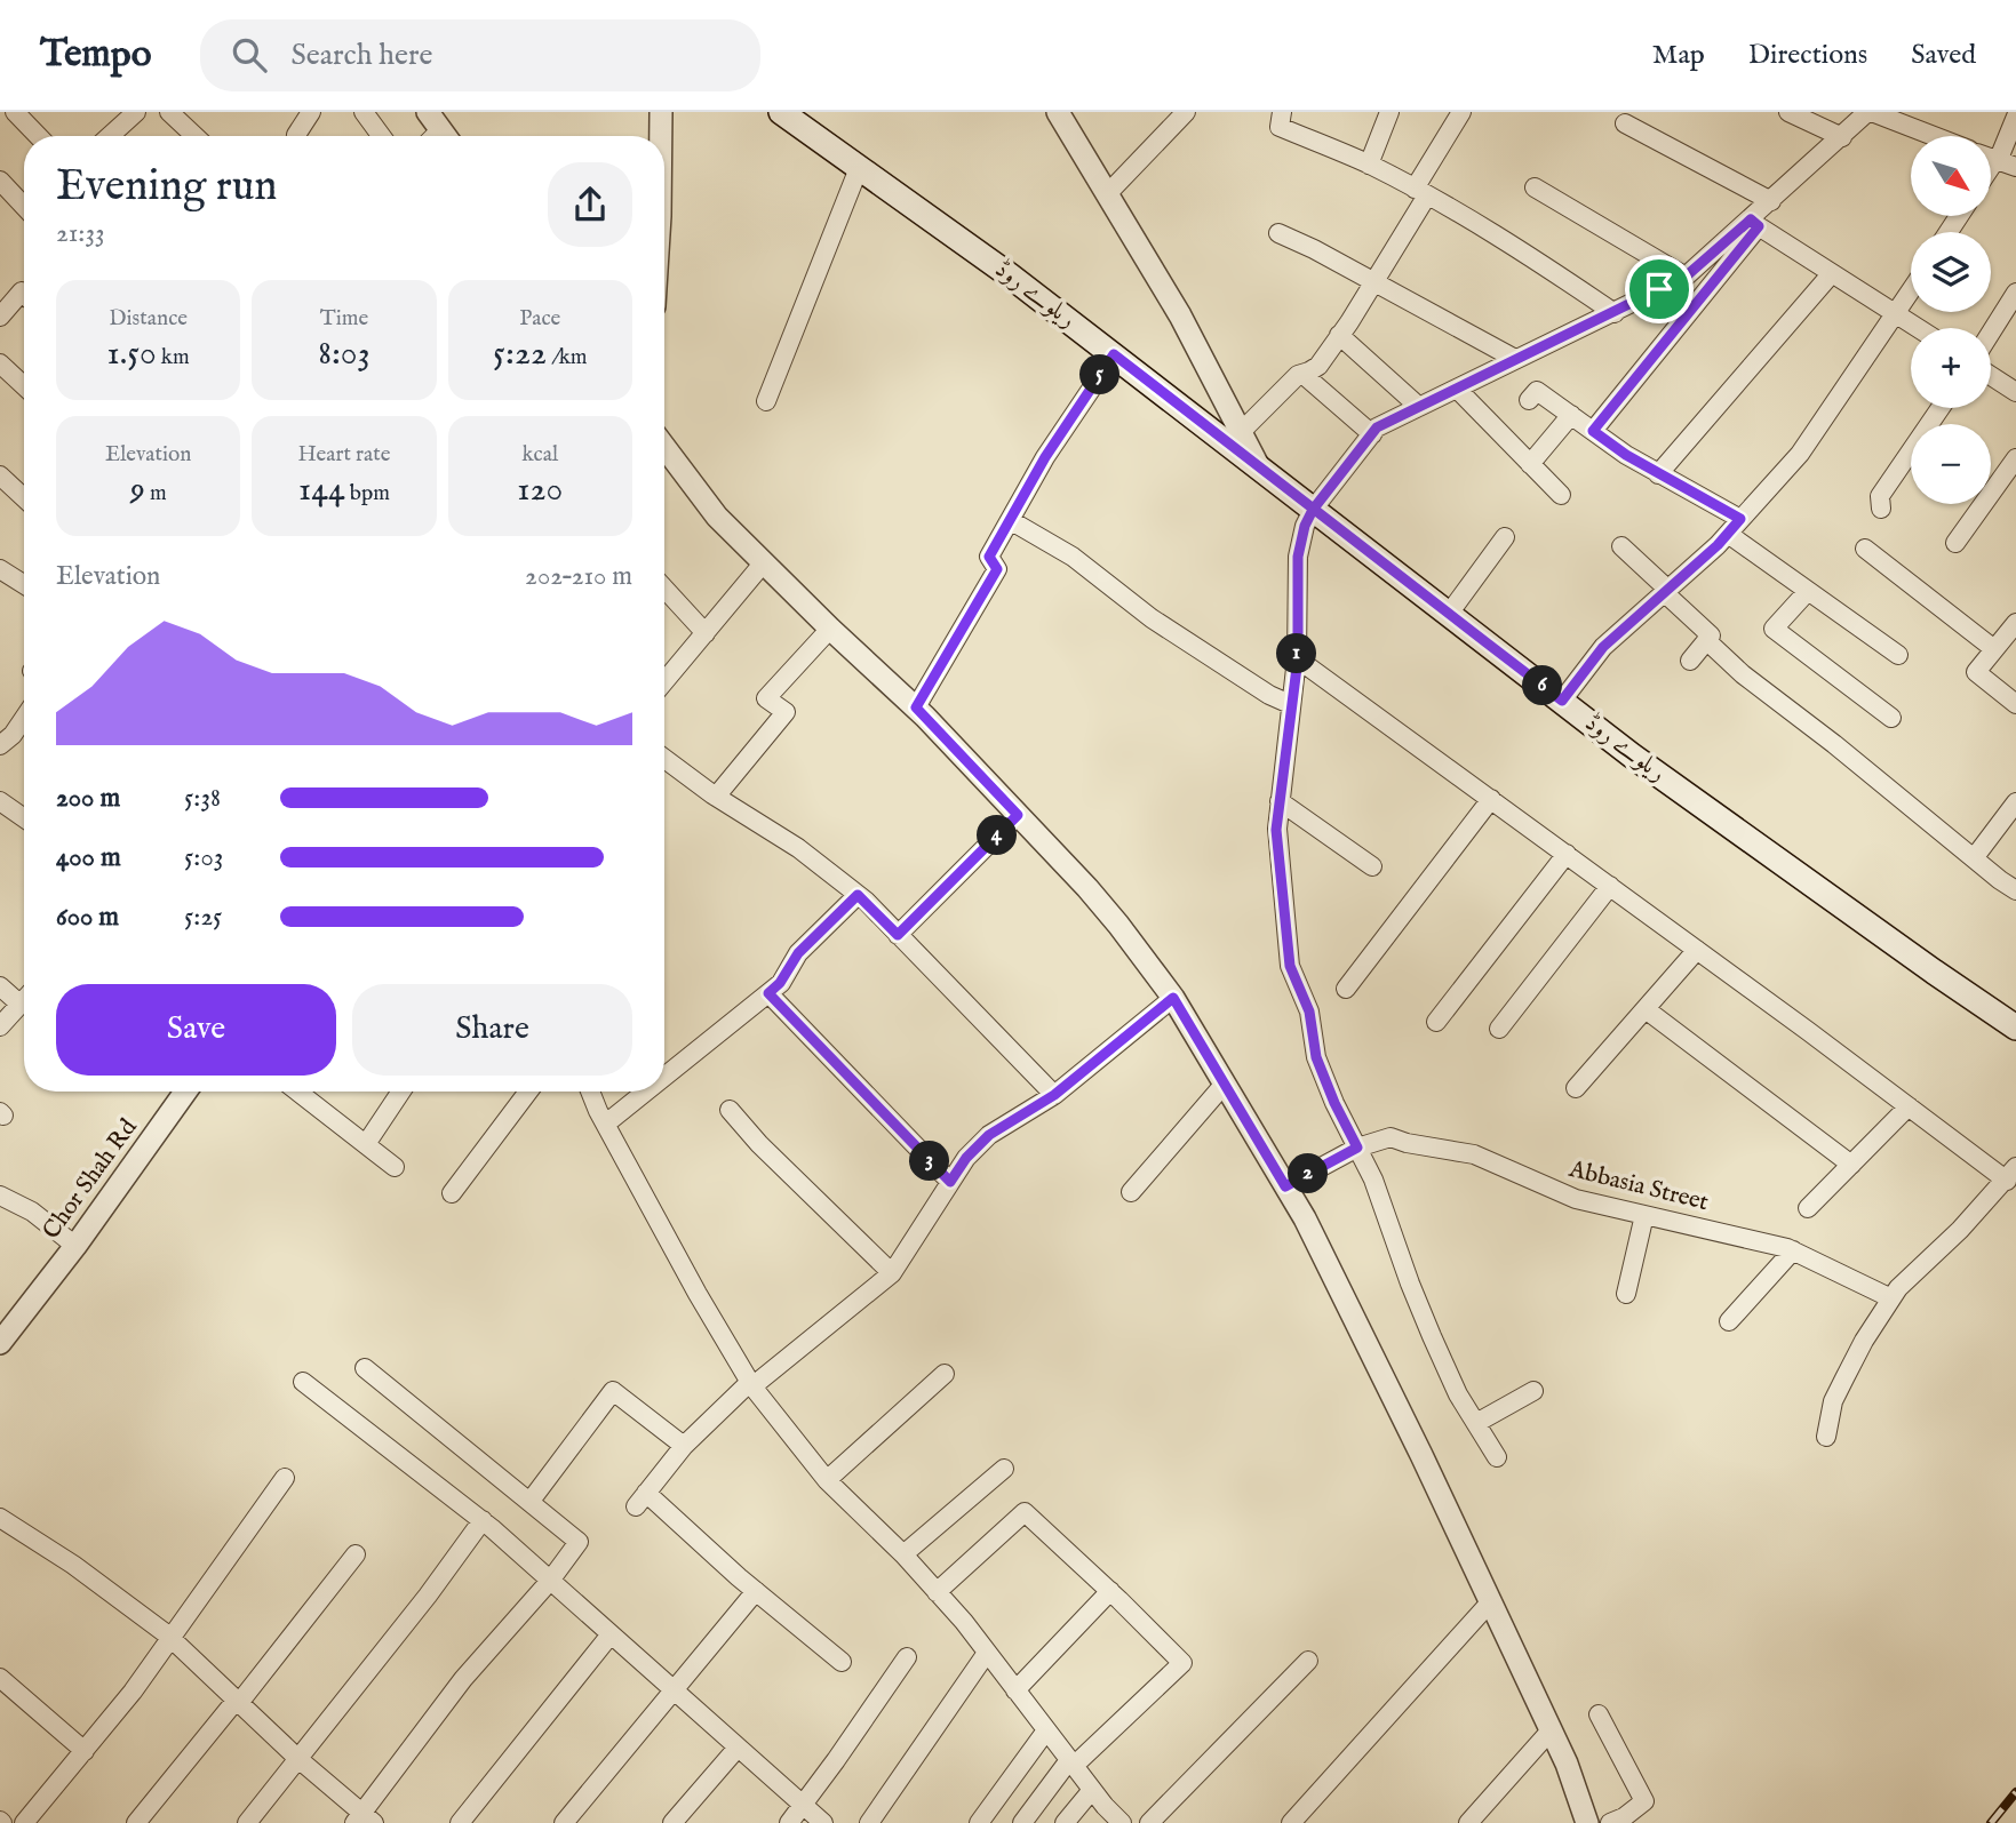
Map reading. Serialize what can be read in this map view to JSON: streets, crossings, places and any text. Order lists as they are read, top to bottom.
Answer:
{
  "streets": {
    "main road": ["ریلوے روڈ"],
    "street": ["Chor Shah Rd", "Abbasia Street"]
  },
  "north": "bottom right",
  "page": {
    "header": "Tempo",
    "search": "Search here",
    "nav": ["Map", "Directions", "Saved"],
    "map_buttons": ["+", "−"],
    "heading": ["Evening run", "21:33"],
    "stats": [
      ["Distance", "1.50 km"],
      ["Time", "8:03"],
      ["Pace", "5:22 /km"],
      ["Elevation", "9 m"],
      ["Heart rate", "144 bpm"],
      ["kcal", "120"]
    ],
    "pins": [
      "5",
      "1",
      "6",
      "4",
      "3",
      "2"
    ],
    "chart": ["Elevation", "202–210 m"],
    "list": [
      {
        "name": "200 m",
        "note": "5:38"
      },
      {
        "name": "400 m",
        "note": "5:03"
      },
      {
        "name": "600 m",
        "note": "5:25"
      }
    ],
    "buttons": ["Save", "Share"]
  }
}
